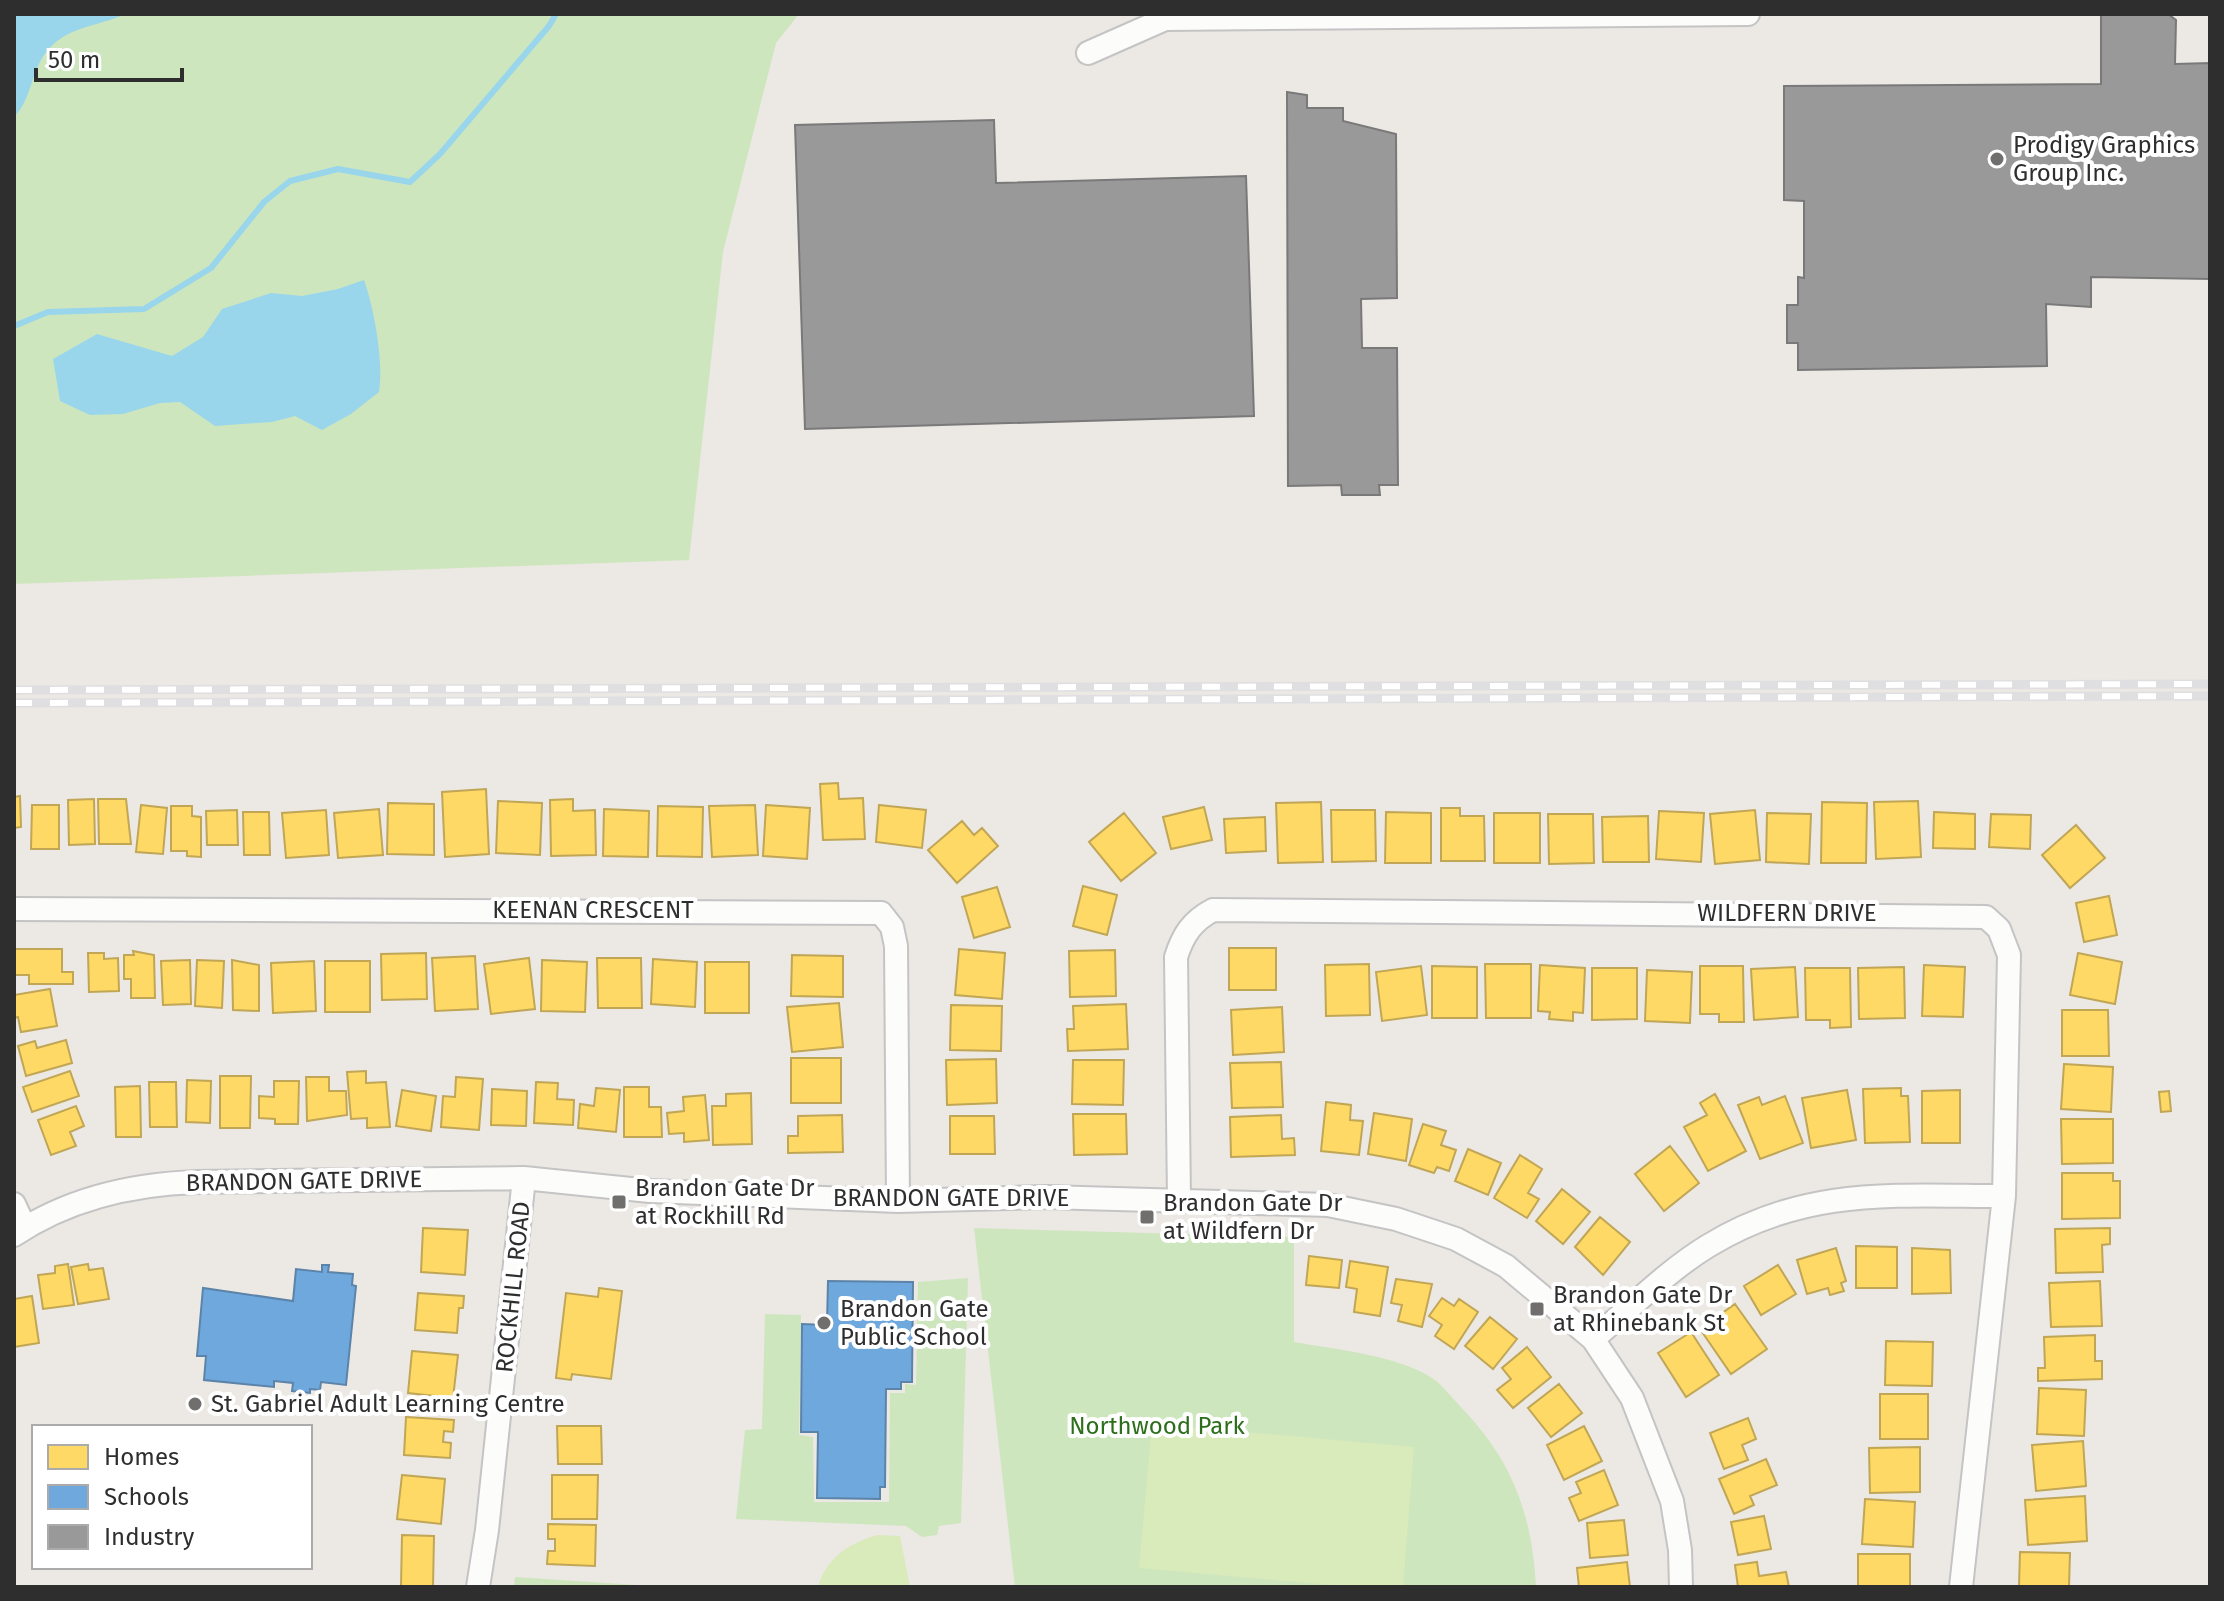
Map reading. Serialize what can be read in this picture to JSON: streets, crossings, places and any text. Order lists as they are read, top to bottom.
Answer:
{
  "streets": {
    "street": [
      "KEENAN CRESCENT",
      "WILDFERN DRIVE",
      "BRANDON GATE DRIVE",
      "ROCKHILL ROAD"
    ]
  },
  "crossings": [
    ["KEENAN CRESCENT", "BRANDON GATE DRIVE"],
    ["WILDFERN DRIVE", "BRANDON GATE DRIVE"],
    ["BRANDON GATE DRIVE", "ROCKHILL ROAD"]
  ],
  "parks": ["Northwood Park"],
  "places": {
    "other": ["Prodigy Graphics Group Inc.", "Brandon Gate Public School", "St. Gabriel Adult Learning Centre"],
    "transit": ["Brandon Gate Dr at Rockhill Rd", "Brandon Gate Dr at Wildfern Dr", "Brandon Gate Dr at Rhinebank St"]
  },
  "legend": ["Homes", "Schools", "Industry"],
  "scale_bar": "50 m"
}
